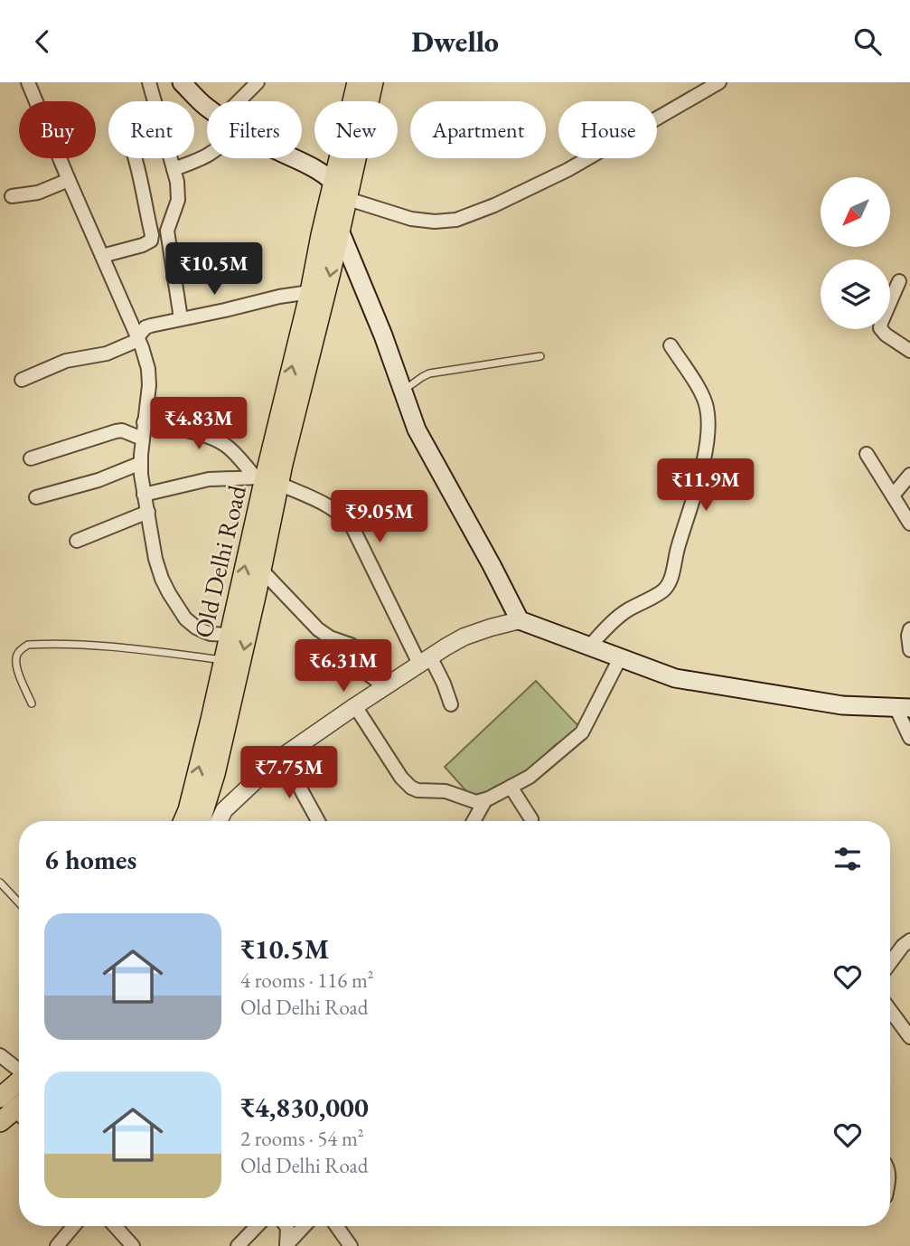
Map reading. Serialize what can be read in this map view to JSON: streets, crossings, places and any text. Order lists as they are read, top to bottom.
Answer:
{
  "streets": {
    "main road": ["Old Delhi Road"]
  },
  "north": "bottom left",
  "page": {
    "header": "Dwello",
    "chip": [
      "Buy",
      "Rent",
      "Filters",
      "New",
      "Apartment",
      "House"
    ],
    "price": [
      "₹10.5M",
      "₹4.83M",
      "₹11.9M",
      "₹9.05M",
      "₹6.31M",
      "₹7.75M"
    ],
    "heading": "6 homes",
    "list": [
      {
        "name": "₹10.5M",
        "note": "4 rooms · 116 m² · Old Delhi Road"
      },
      {
        "name": "₹4,830,000",
        "note": "2 rooms · 54 m² · Old Delhi Road"
      }
    ]
  }
}
